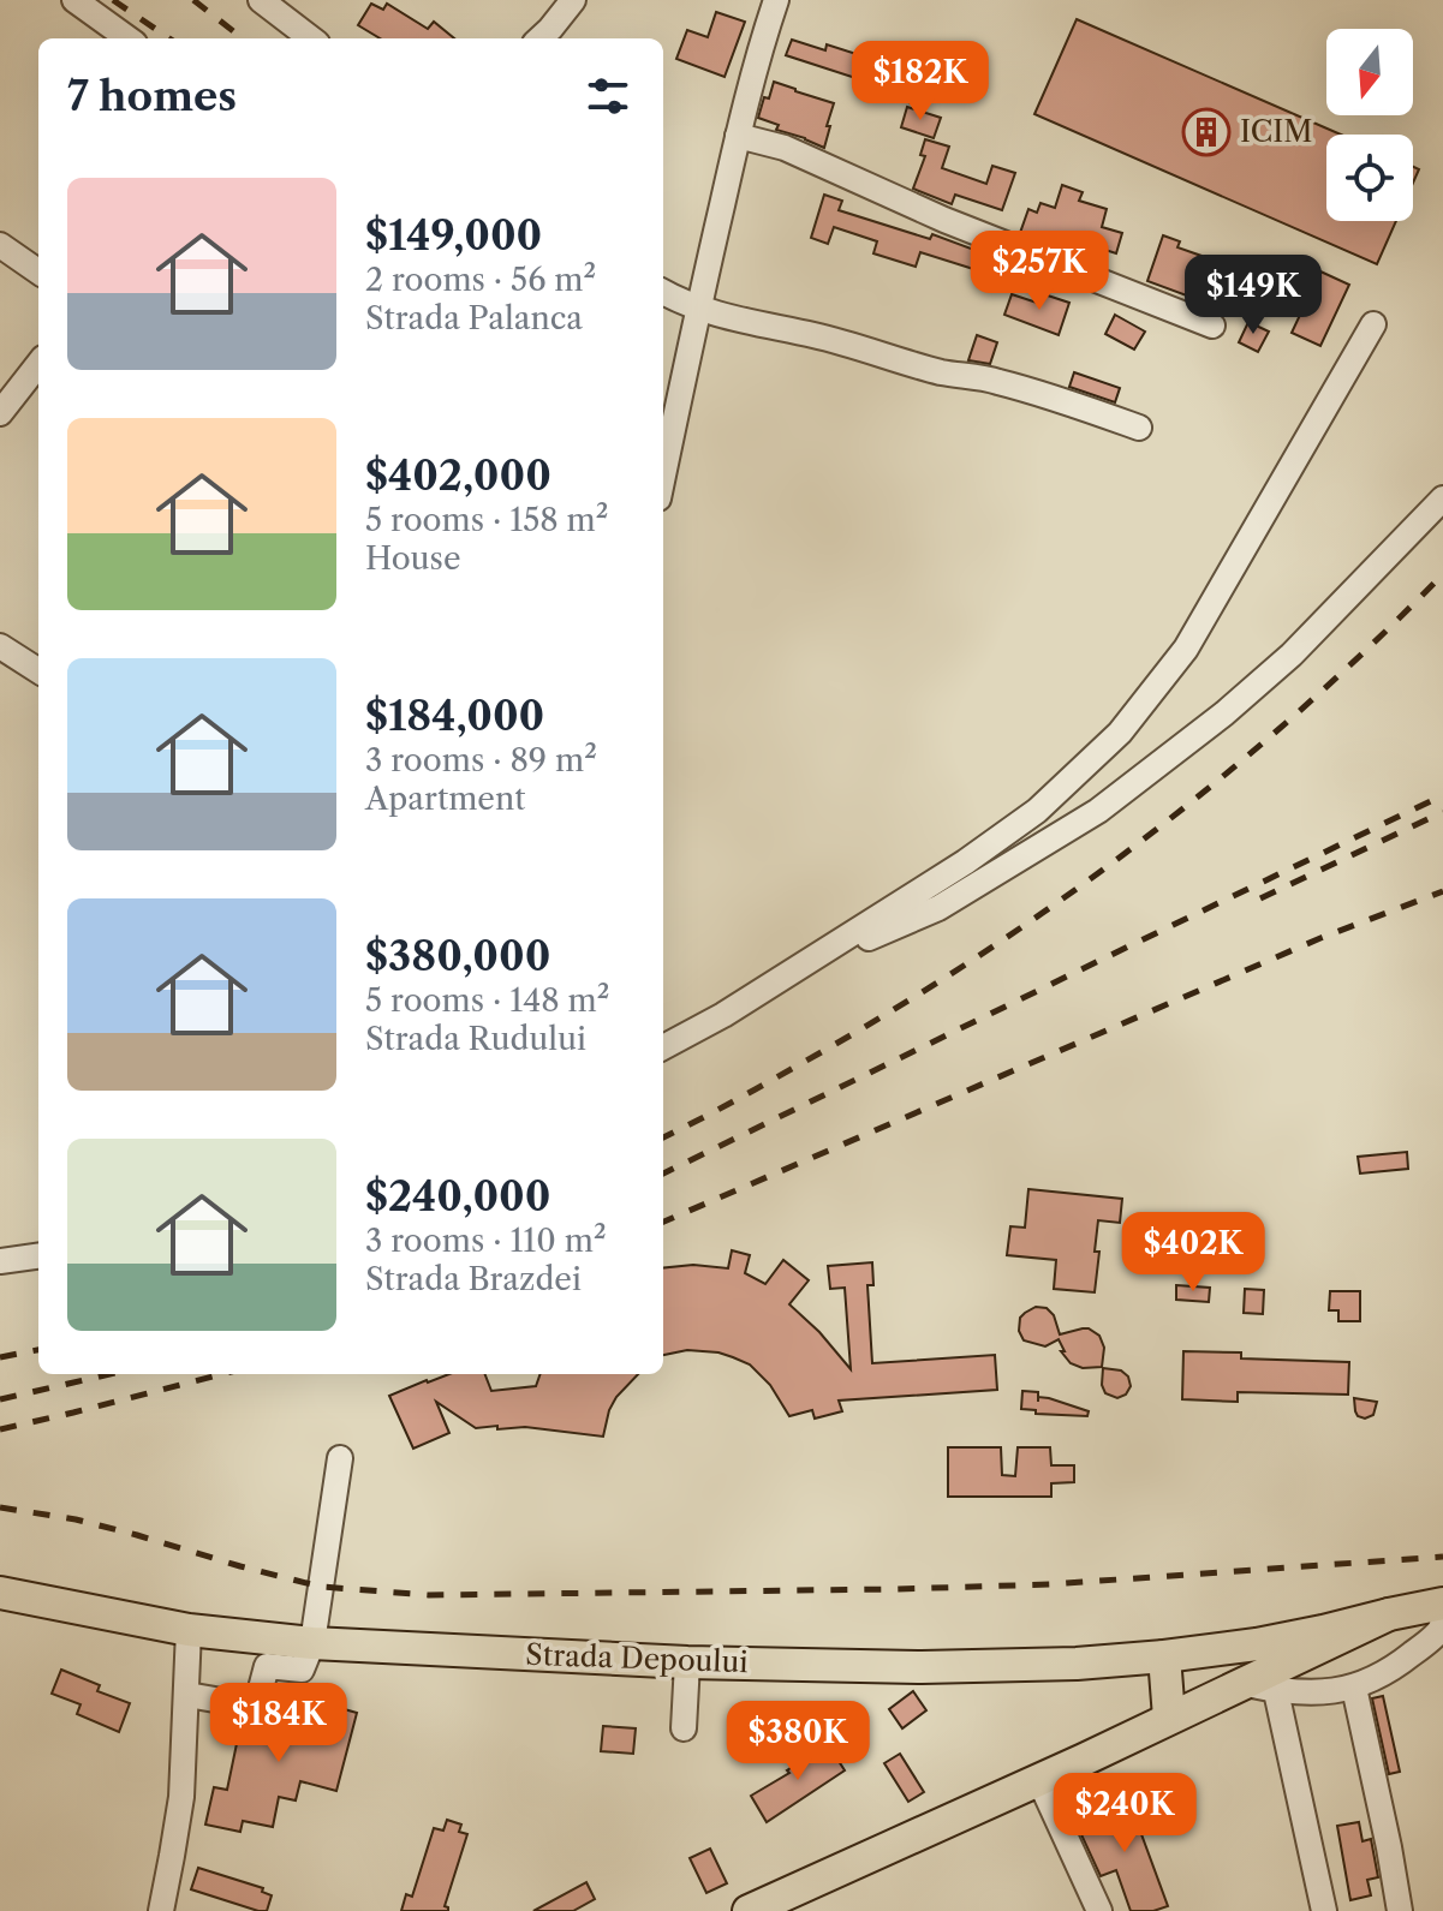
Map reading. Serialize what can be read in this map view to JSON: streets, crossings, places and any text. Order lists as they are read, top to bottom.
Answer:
{
  "streets": {
    "main road": ["Strada Depoului"]
  },
  "places": {
    "building": ["ICIM"]
  },
  "north": "bottom",
  "page": {
    "heading": "7 homes",
    "price": [
      "$182K",
      "$257K",
      "$149K",
      "$402K",
      "$184K",
      "$380K",
      "$240K"
    ],
    "list": [
      {
        "name": "$149,000",
        "note": "2 rooms · 56 m² · Strada Palanca"
      },
      {
        "name": "$402,000",
        "note": "5 rooms · 158 m² · House"
      },
      {
        "name": "$184,000",
        "note": "3 rooms · 89 m² · Apartment"
      },
      {
        "name": "$380,000",
        "note": "5 rooms · 148 m² · Strada Rudului"
      },
      {
        "name": "$240,000",
        "note": "3 rooms · 110 m² · Strada Brazdei"
      }
    ]
  }
}
